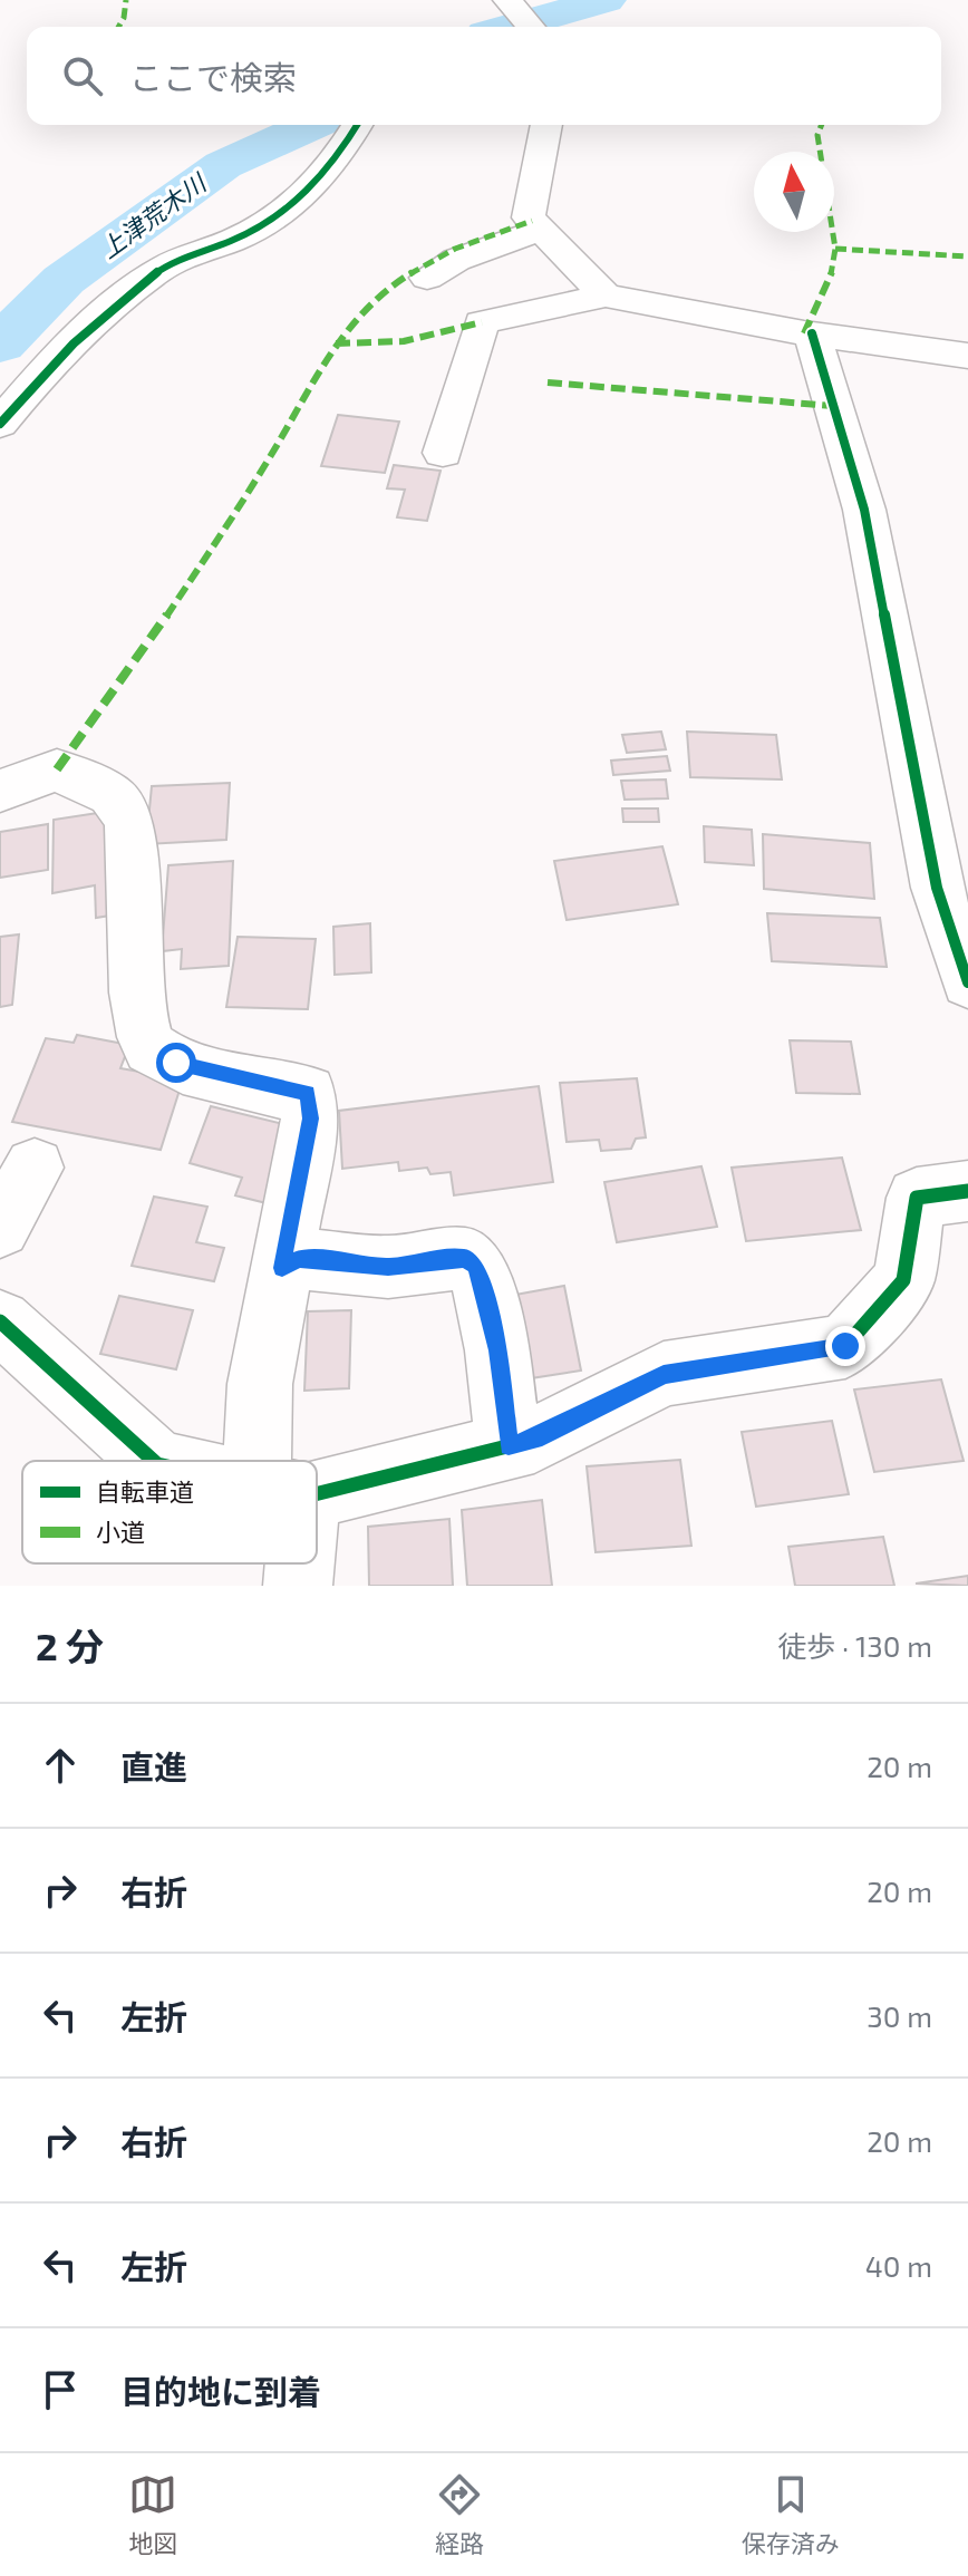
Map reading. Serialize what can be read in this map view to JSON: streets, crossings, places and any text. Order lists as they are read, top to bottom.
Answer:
{
  "water": ["上津荒木川"],
  "legend": ["自転車道", "小道"],
  "north": "top",
  "page": {
    "search": "ここで検索",
    "heading": ["2 分", "徒歩 · 130 m"],
    "list": [
      ["直進", "20 m"],
      ["右折", "20 m"],
      ["左折", "30 m"],
      ["右折", "20 m"],
      ["左折", "40 m"],
      "目的地に到着"
    ],
    "nav": ["地図", "経路", "保存済み"]
  }
}
